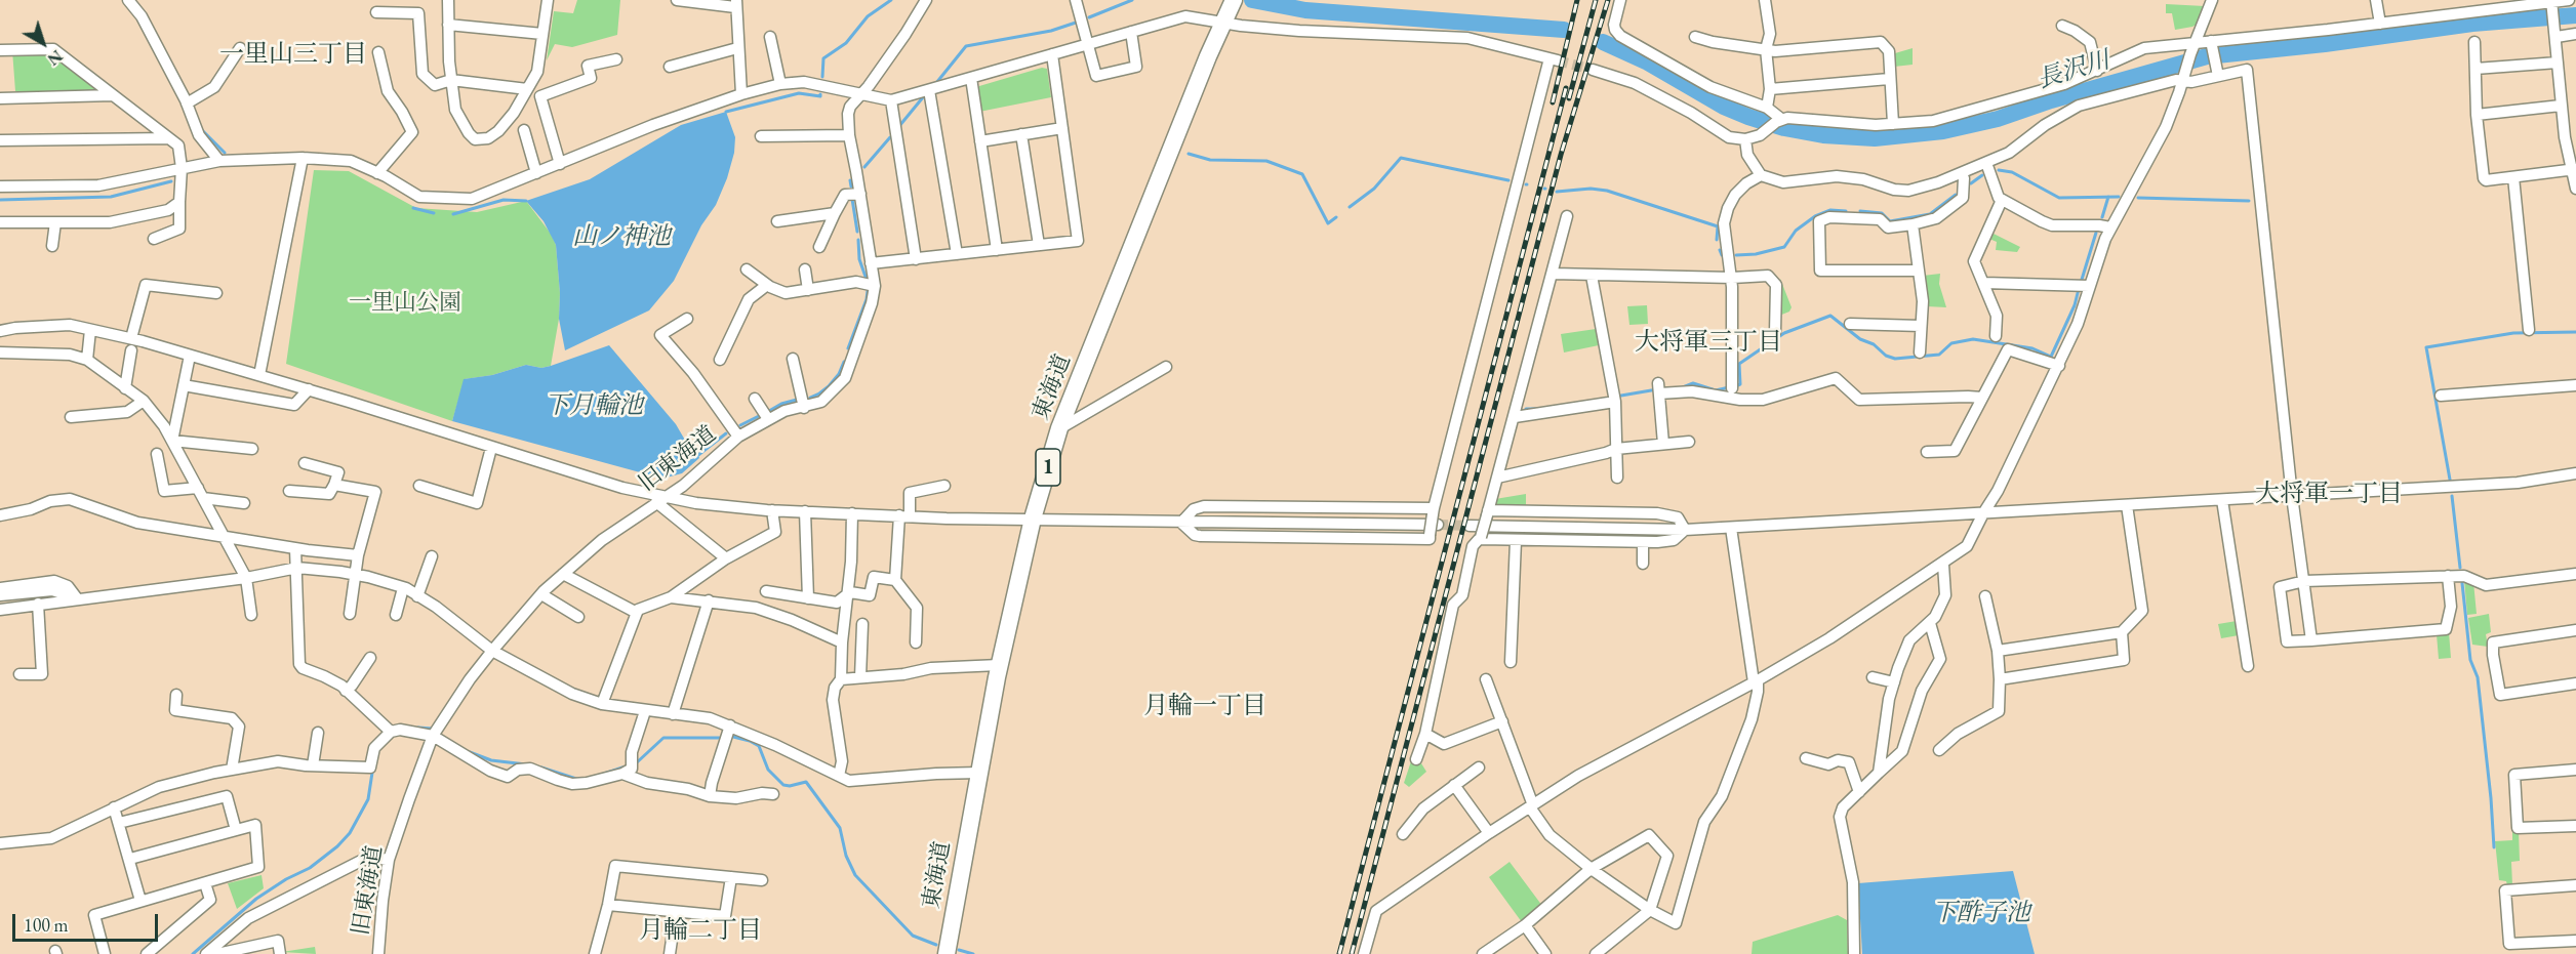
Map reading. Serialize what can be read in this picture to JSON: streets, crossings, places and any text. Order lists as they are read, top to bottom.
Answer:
{
  "streets": {
    "highway": ["東海道", "1"],
    "street": ["旧東海道"]
  },
  "districts": [
    "一里山三丁目",
    "大将軍三丁目",
    "大将軍一丁目",
    "月輪一丁目",
    "月輪二丁目"
  ],
  "water": [
    "長沢川",
    "山ノ神池",
    "下月輪池",
    "下酢子池"
  ],
  "parks": ["一里山公園"],
  "scale_bar": "100 m",
  "north": "bottom right"
}
